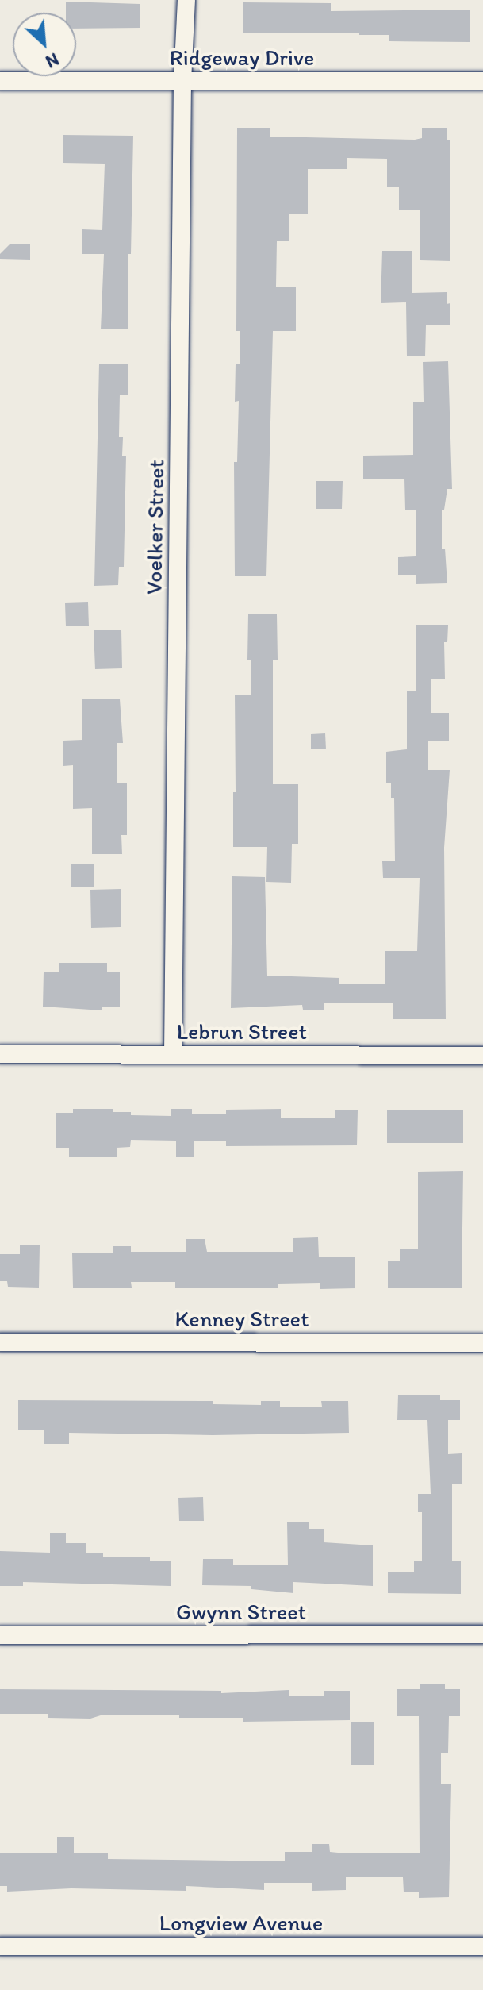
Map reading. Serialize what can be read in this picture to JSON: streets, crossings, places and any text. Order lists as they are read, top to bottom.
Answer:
{
  "streets": {
    "street": [
      "Ridgeway Drive",
      "Voelker Street",
      "Lebrun Street",
      "Kenney Street",
      "Gwynn Street",
      "Longview Avenue"
    ]
  },
  "crossings": [
    ["Ridgeway Drive", "Voelker Street"],
    ["Voelker Street", "Lebrun Street"]
  ],
  "north": "bottom right"
}
